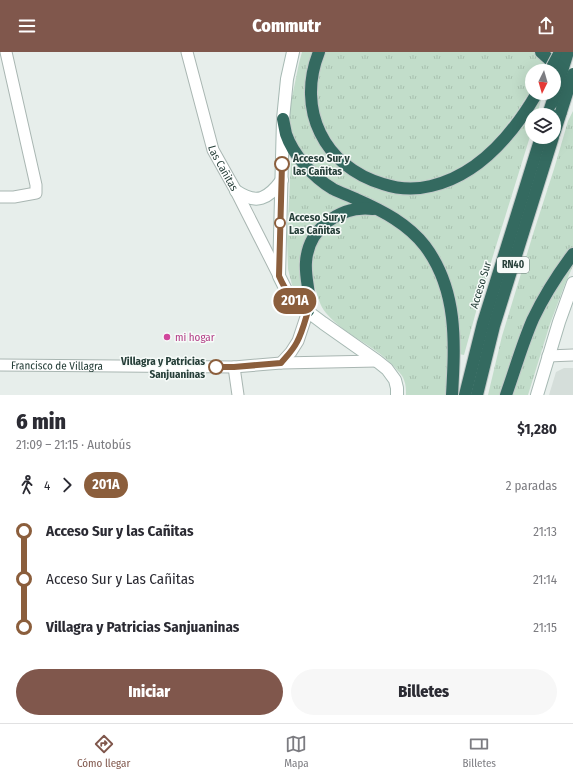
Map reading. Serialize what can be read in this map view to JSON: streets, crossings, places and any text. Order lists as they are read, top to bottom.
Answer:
{
  "streets": {
    "highway": ["RN40", "Acceso Sur"],
    "street": ["Las Cañitas", "Francisco de Villagra"]
  },
  "places": [
    "Acceso Sur y las Cañitas",
    "Acceso Sur y Las Cañitas",
    "mi hogar",
    "Villagra y Patricias Sanjuaninas"
  ],
  "lines": ["bus line 201A"],
  "north": "bottom",
  "page": {
    "header": "Commutr",
    "on_map": "201A",
    "heading": ["6 min", "21:09 – 21:15 · Autobús", "$1,280"],
    "legs": ["4", "201A", "2 paradas"],
    "list": [
      {
        "name": "Acceso Sur y las Cañitas",
        "value": "21:13"
      },
      {
        "name": "Acceso Sur y Las Cañitas",
        "value": "21:14"
      },
      {
        "name": "Villagra y Patricias Sanjuaninas",
        "value": "21:15"
      }
    ],
    "buttons": ["Iniciar", "Billetes"],
    "tabs": ["Cómo llegar", "Mapa", "Billetes"]
  }
}
